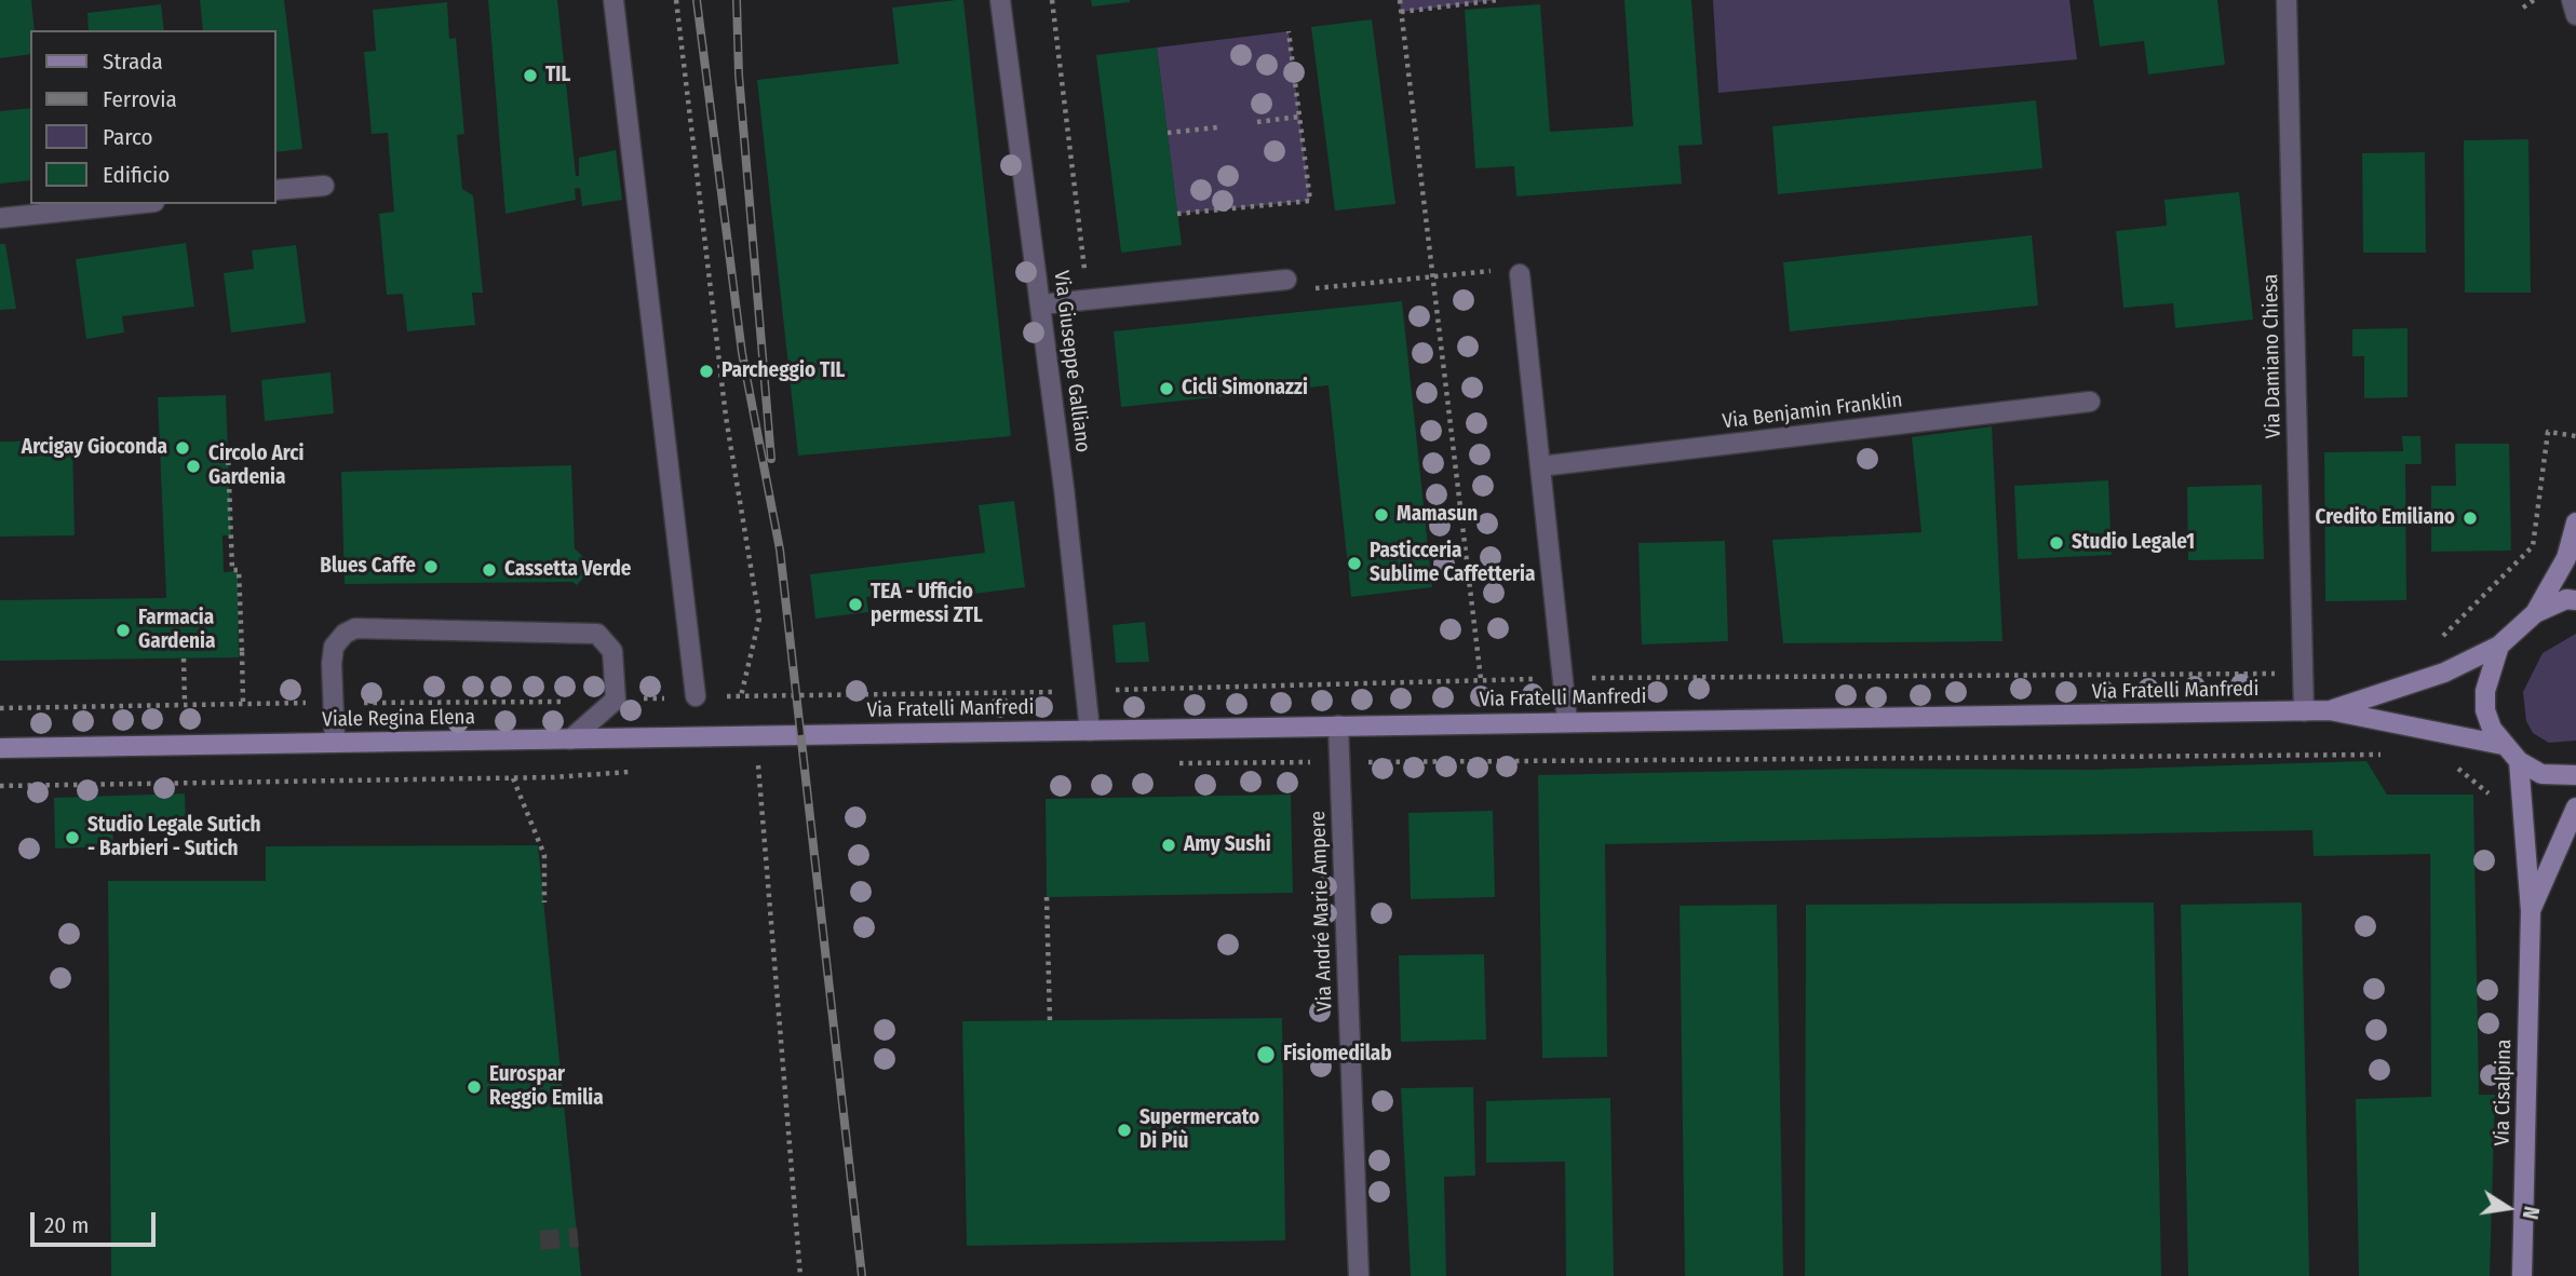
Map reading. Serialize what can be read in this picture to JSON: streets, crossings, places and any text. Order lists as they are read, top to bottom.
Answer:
{
  "streets": {
    "main road": ["Via Fratelli Manfredi", "Viale Regina Elena", "Via Cisalpina"],
    "street": [
      "Via Damiano Chiesa",
      "Via Giuseppe Galliano",
      "Via Benjamin Franklin",
      "Via André Marie Ampere"
    ]
  },
  "crossings": [
    ["Via Damiano Chiesa", "Via Fratelli Manfredi"],
    ["Via Giuseppe Galliano", "Via Fratelli Manfredi"],
    ["Via Fratelli Manfredi", "Viale Regina Elena"],
    ["Via Fratelli Manfredi", "Via André Marie Ampere"],
    ["Via Fratelli Manfredi", "Via Cisalpina"]
  ],
  "places": [
    "TIL",
    "Parcheggio TIL",
    "Cicli Simonazzi",
    "Arcigay Gioconda",
    "Circolo Arci Gardenia",
    "Mamasun",
    "Credito Emiliano",
    "Studio Legale1",
    "Pasticceria Sublime Caffetteria",
    "Blues Caffe",
    "Cassetta Verde",
    "TEA - Ufficio permessi ZTL",
    "Farmacia Gardenia",
    "Studio Legale Sutich - Barbieri - Sutich",
    "Amy Sushi",
    "Fisiomedilab",
    "Eurospar Reggio Emilia",
    "Supermercato Di Più"
  ],
  "legend": [
    "Strada",
    "Ferrovia",
    "Parco",
    "Edificio"
  ],
  "scale_bar": "20 m",
  "north": "right"
}
